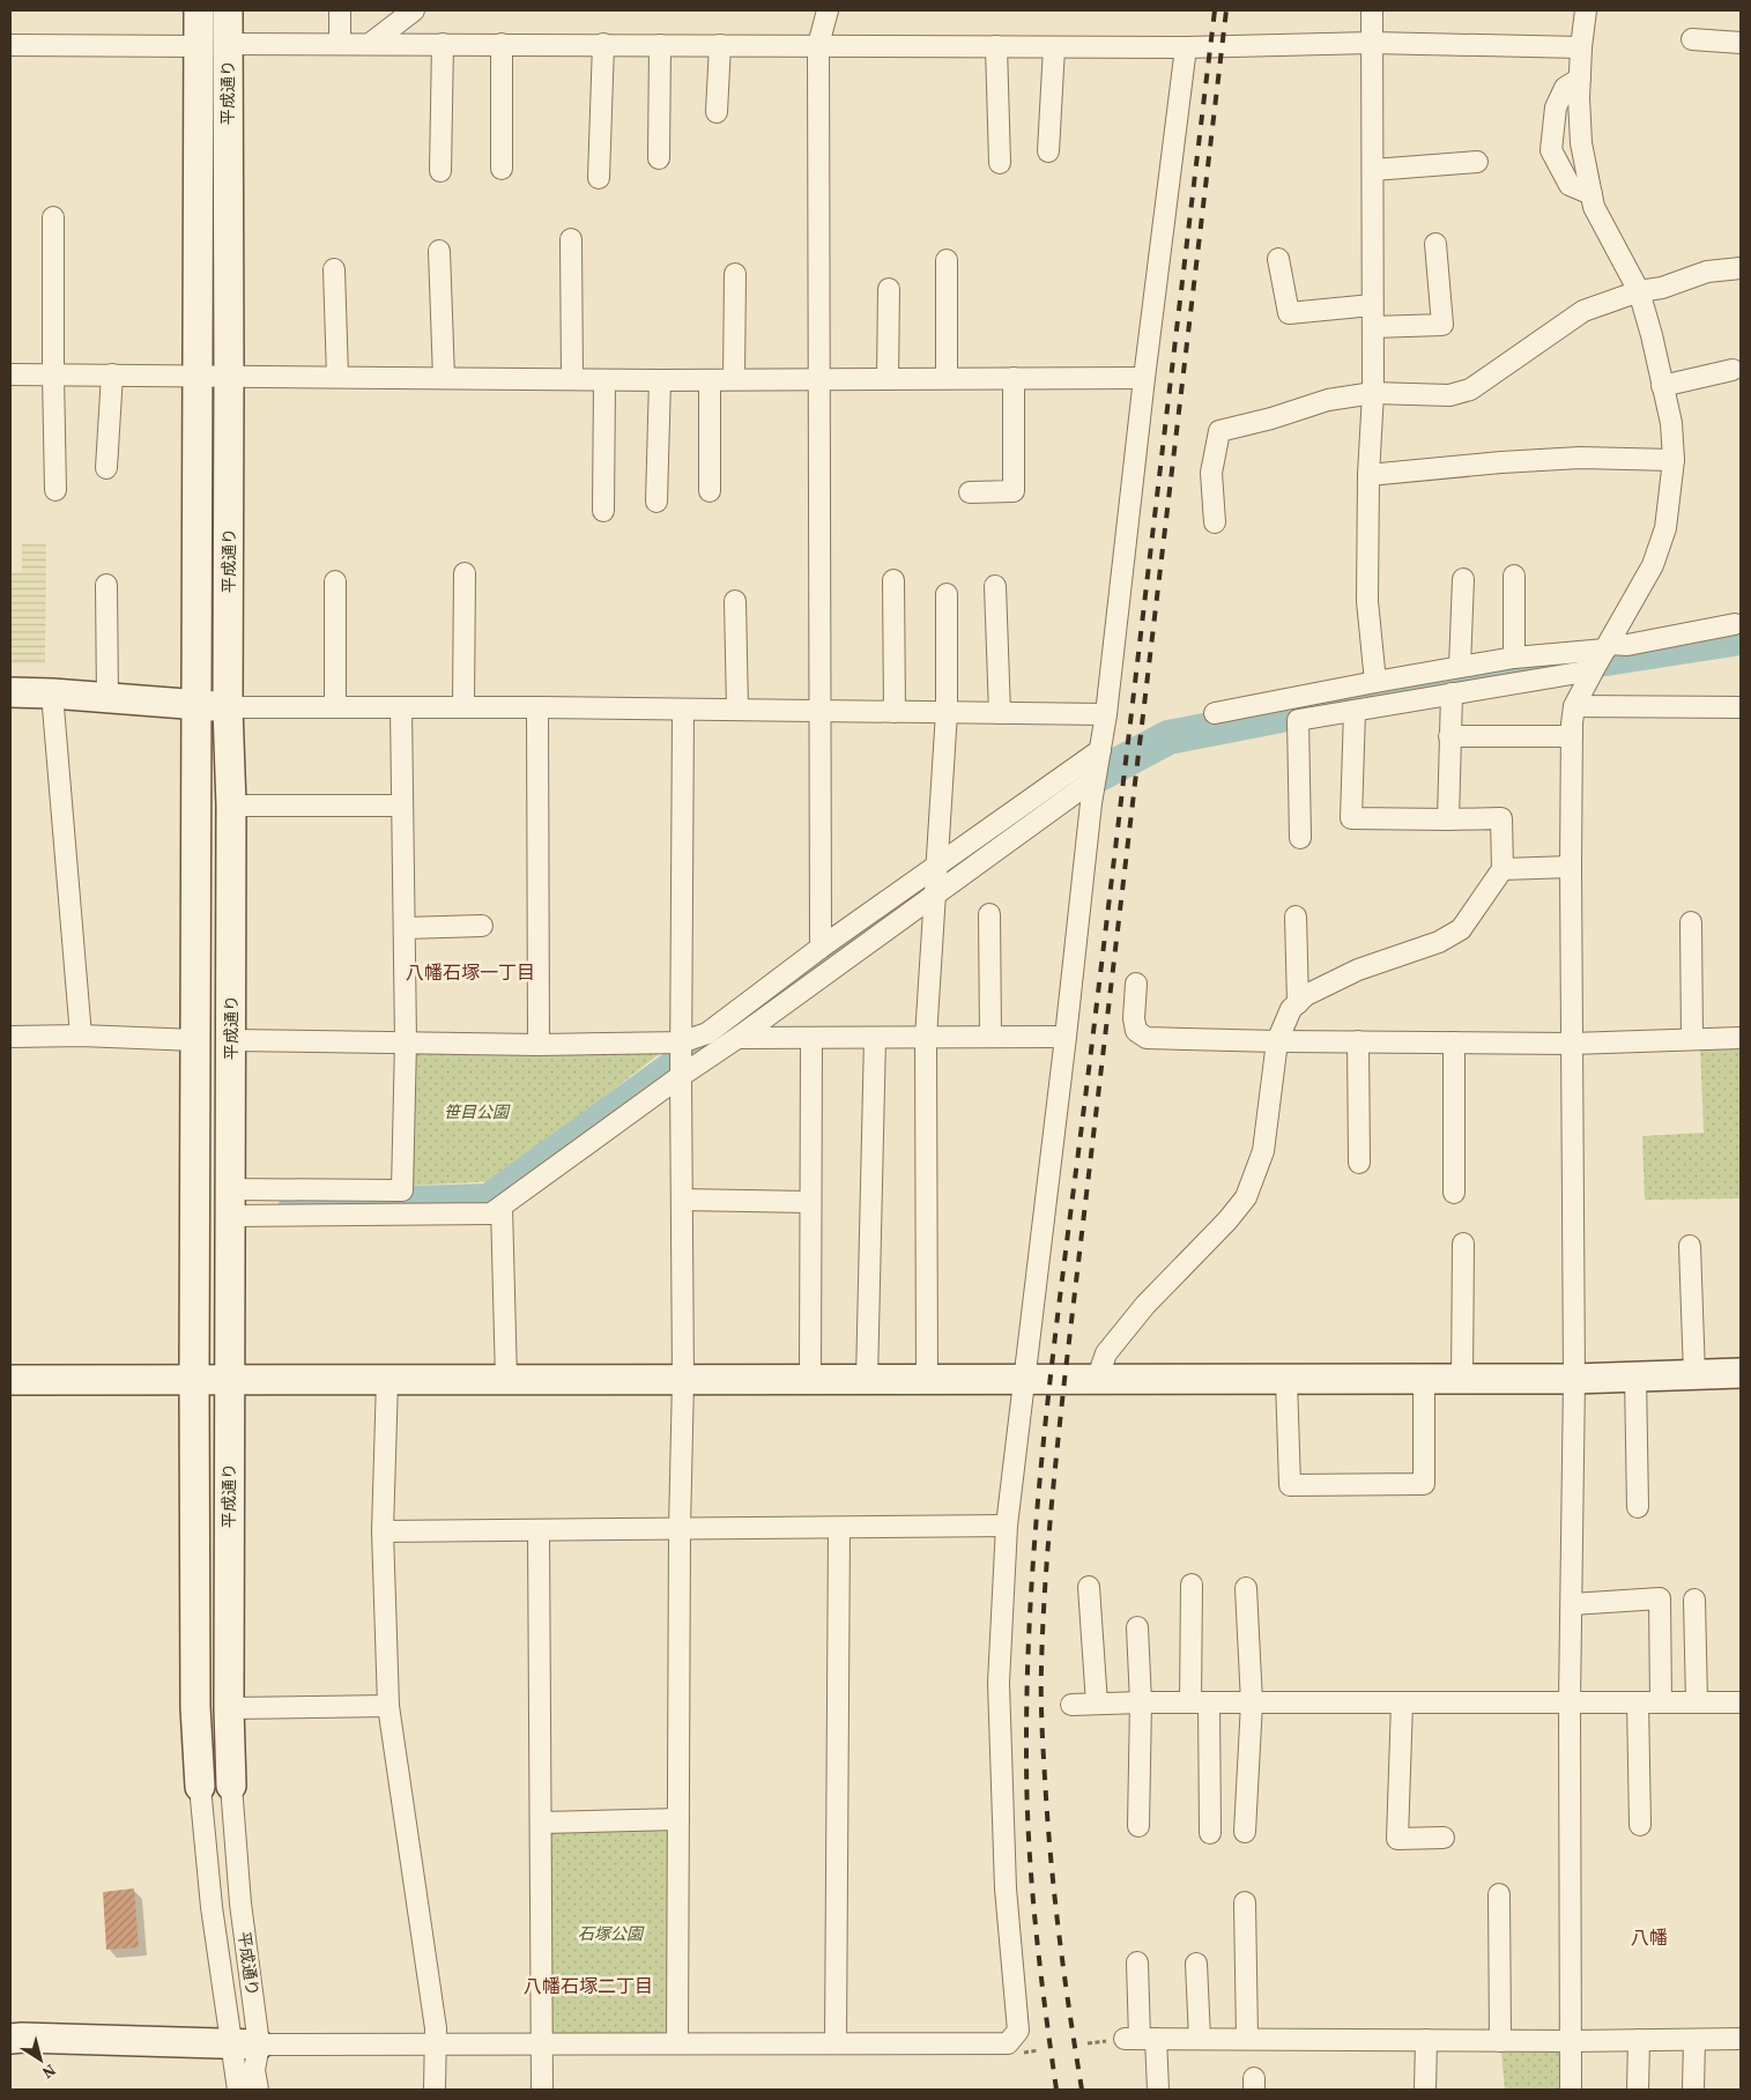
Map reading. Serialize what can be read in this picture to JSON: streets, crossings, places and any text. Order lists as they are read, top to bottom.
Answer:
{
  "streets": {
    "street": ["平成通り"]
  },
  "districts": ["八幡石塚一丁目", "八幡", "八幡石塚二丁目"],
  "parks": ["笹目公園", "石塚公園"],
  "north": "bottom right"
}
